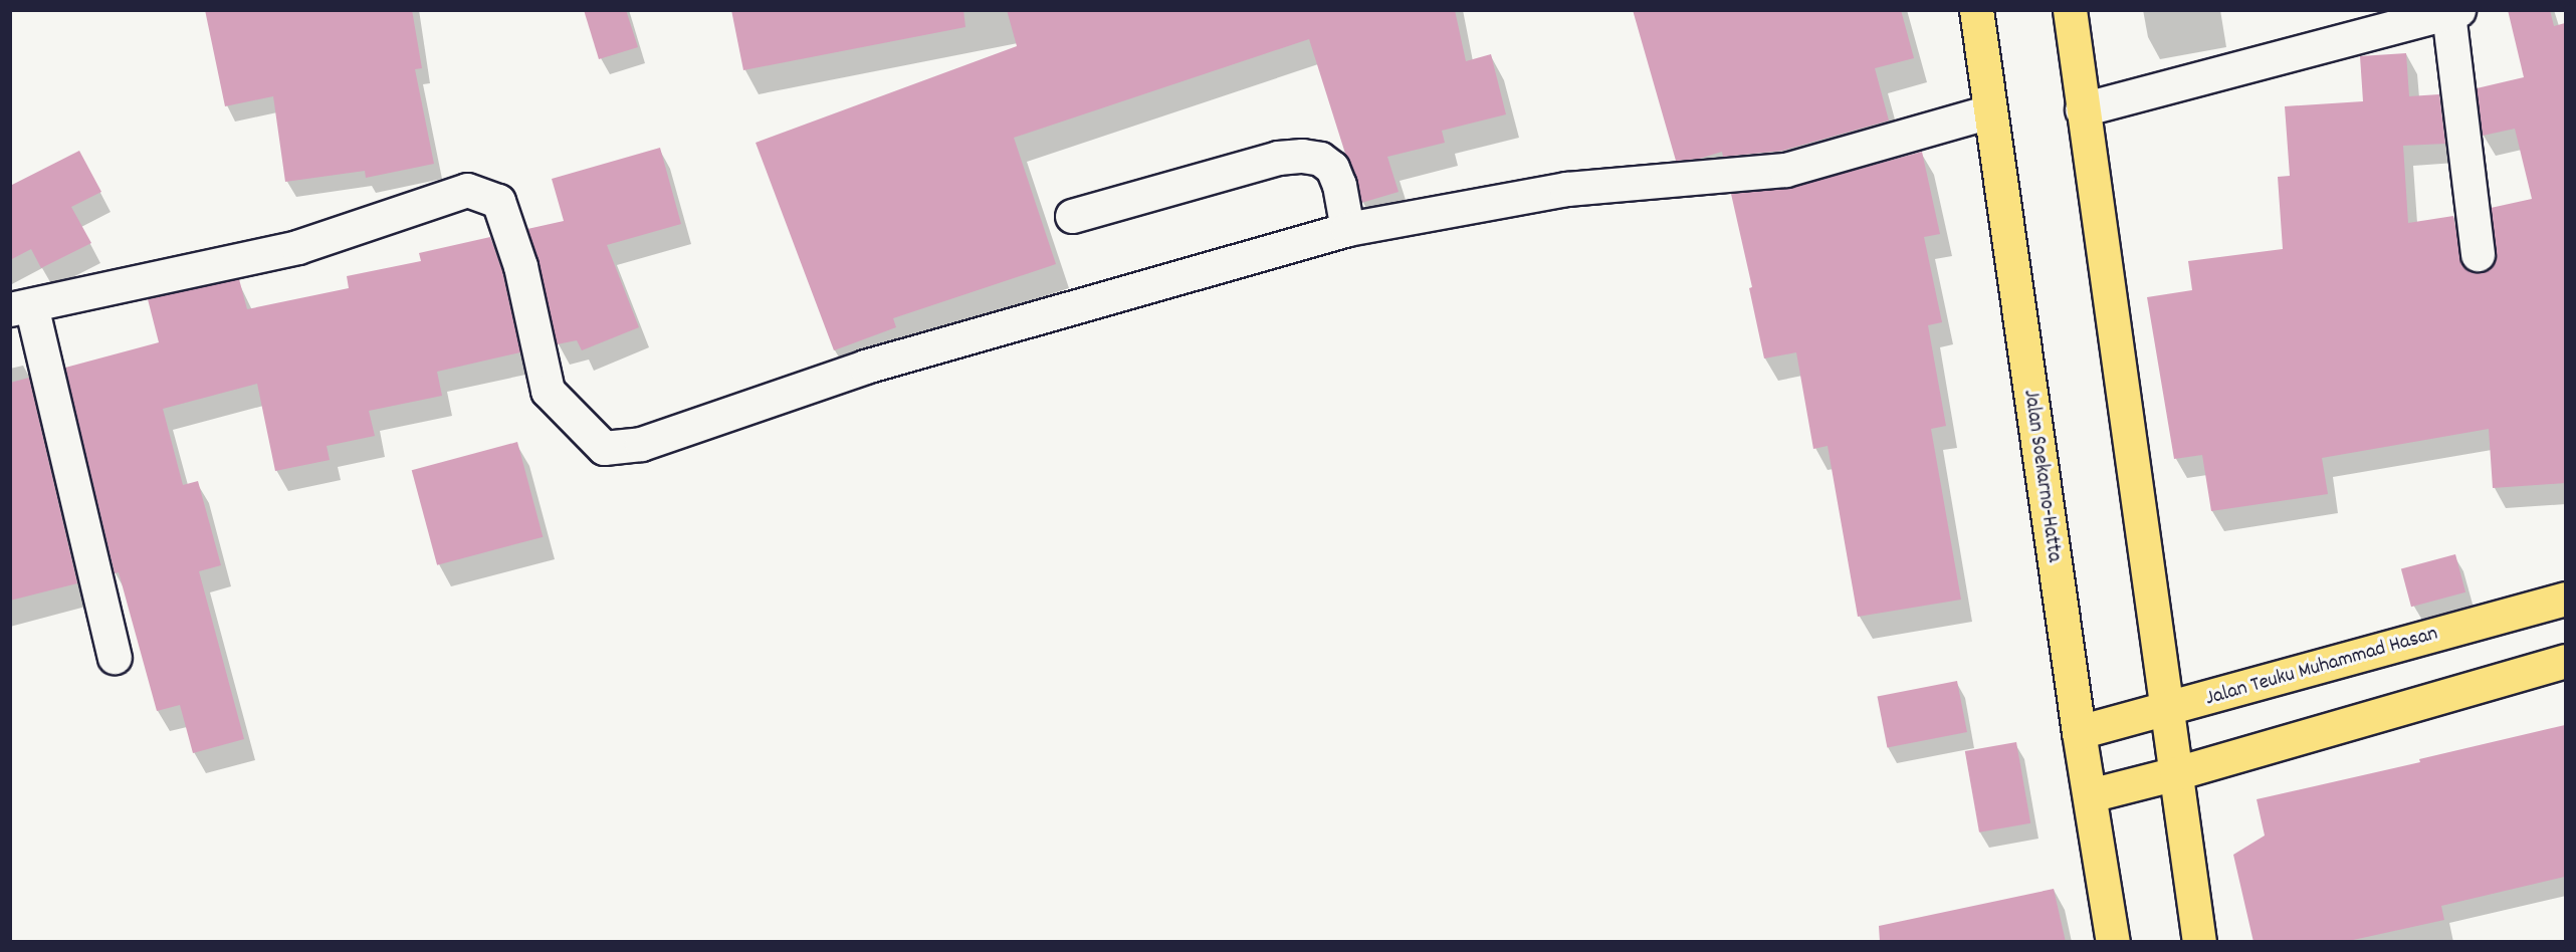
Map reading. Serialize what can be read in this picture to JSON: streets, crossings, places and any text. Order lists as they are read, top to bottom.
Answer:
{
  "streets": {
    "highway": ["Jalan Soekarno-Hatta", "Jalan Teuku Muhammad Hasan"]
  },
  "crossings": [
    ["Jalan Soekarno-Hatta", "Jalan Teuku Muhammad Hasan"]
  ]
}
